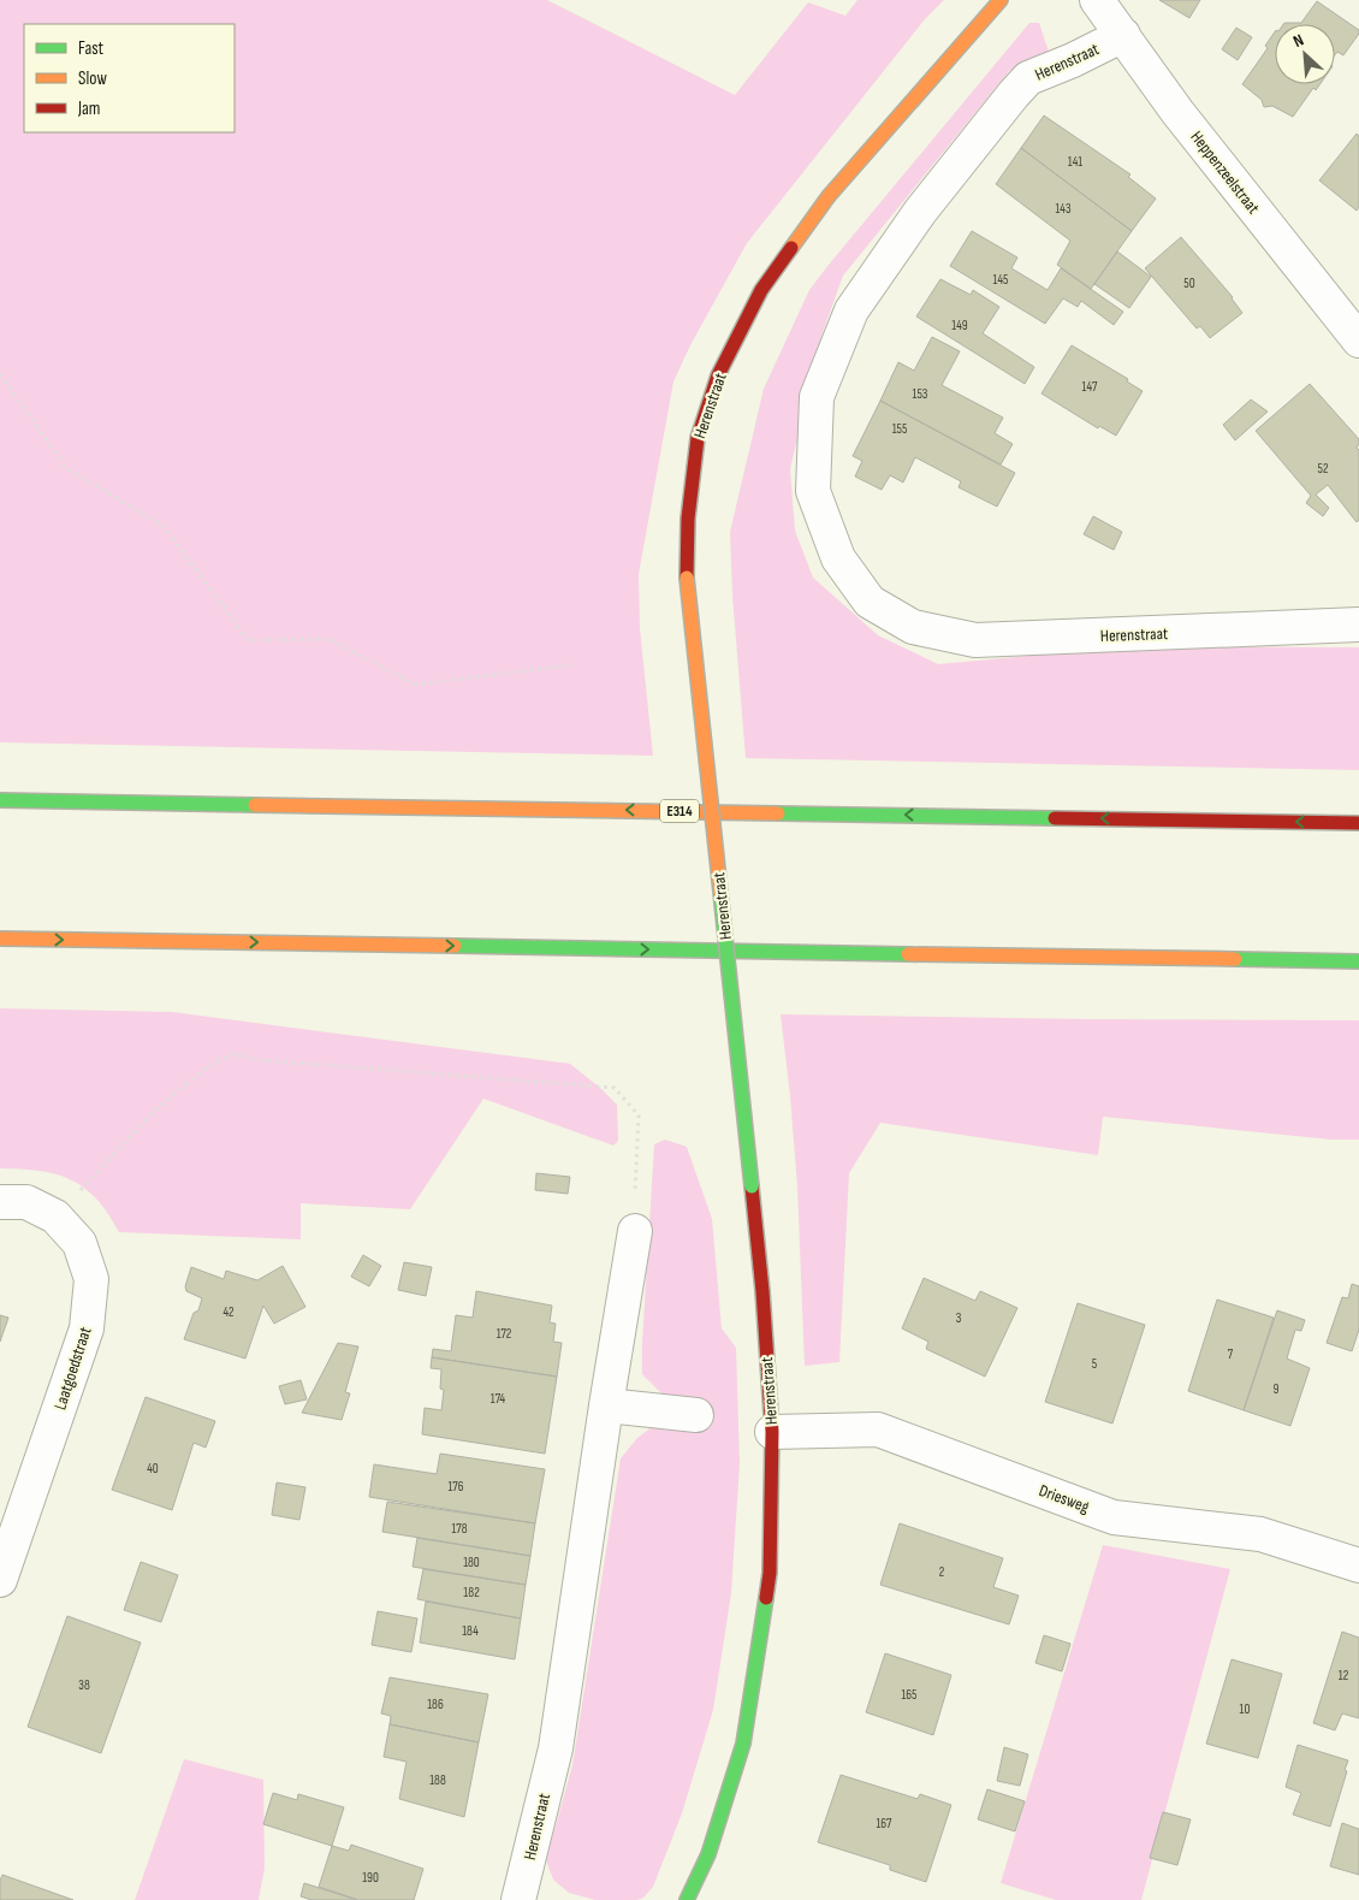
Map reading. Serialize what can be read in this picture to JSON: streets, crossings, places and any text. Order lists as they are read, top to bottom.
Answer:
{
  "streets": {
    "main road": ["Herenstraat", "E314"],
    "street": ["Heppenzeelstraat", "Laatgoedstraat", "Driesweg"]
  },
  "crossings": [
    ["Herenstraat", "Heppenzeelstraat"],
    ["Herenstraat", "Driesweg"]
  ],
  "house_numbers": [
    "141",
    "143",
    "145",
    "50",
    "149",
    "147",
    "153",
    "155",
    "52",
    "42",
    "3",
    "172",
    "7",
    "5",
    "9",
    "174",
    "40",
    "176",
    "178",
    "180",
    "2",
    "182",
    "184",
    "12",
    "38",
    "165",
    "186",
    "10",
    "188",
    "167",
    "190"
  ],
  "legend": ["Fast", "Slow", "Jam"],
  "north": "top left"
}
